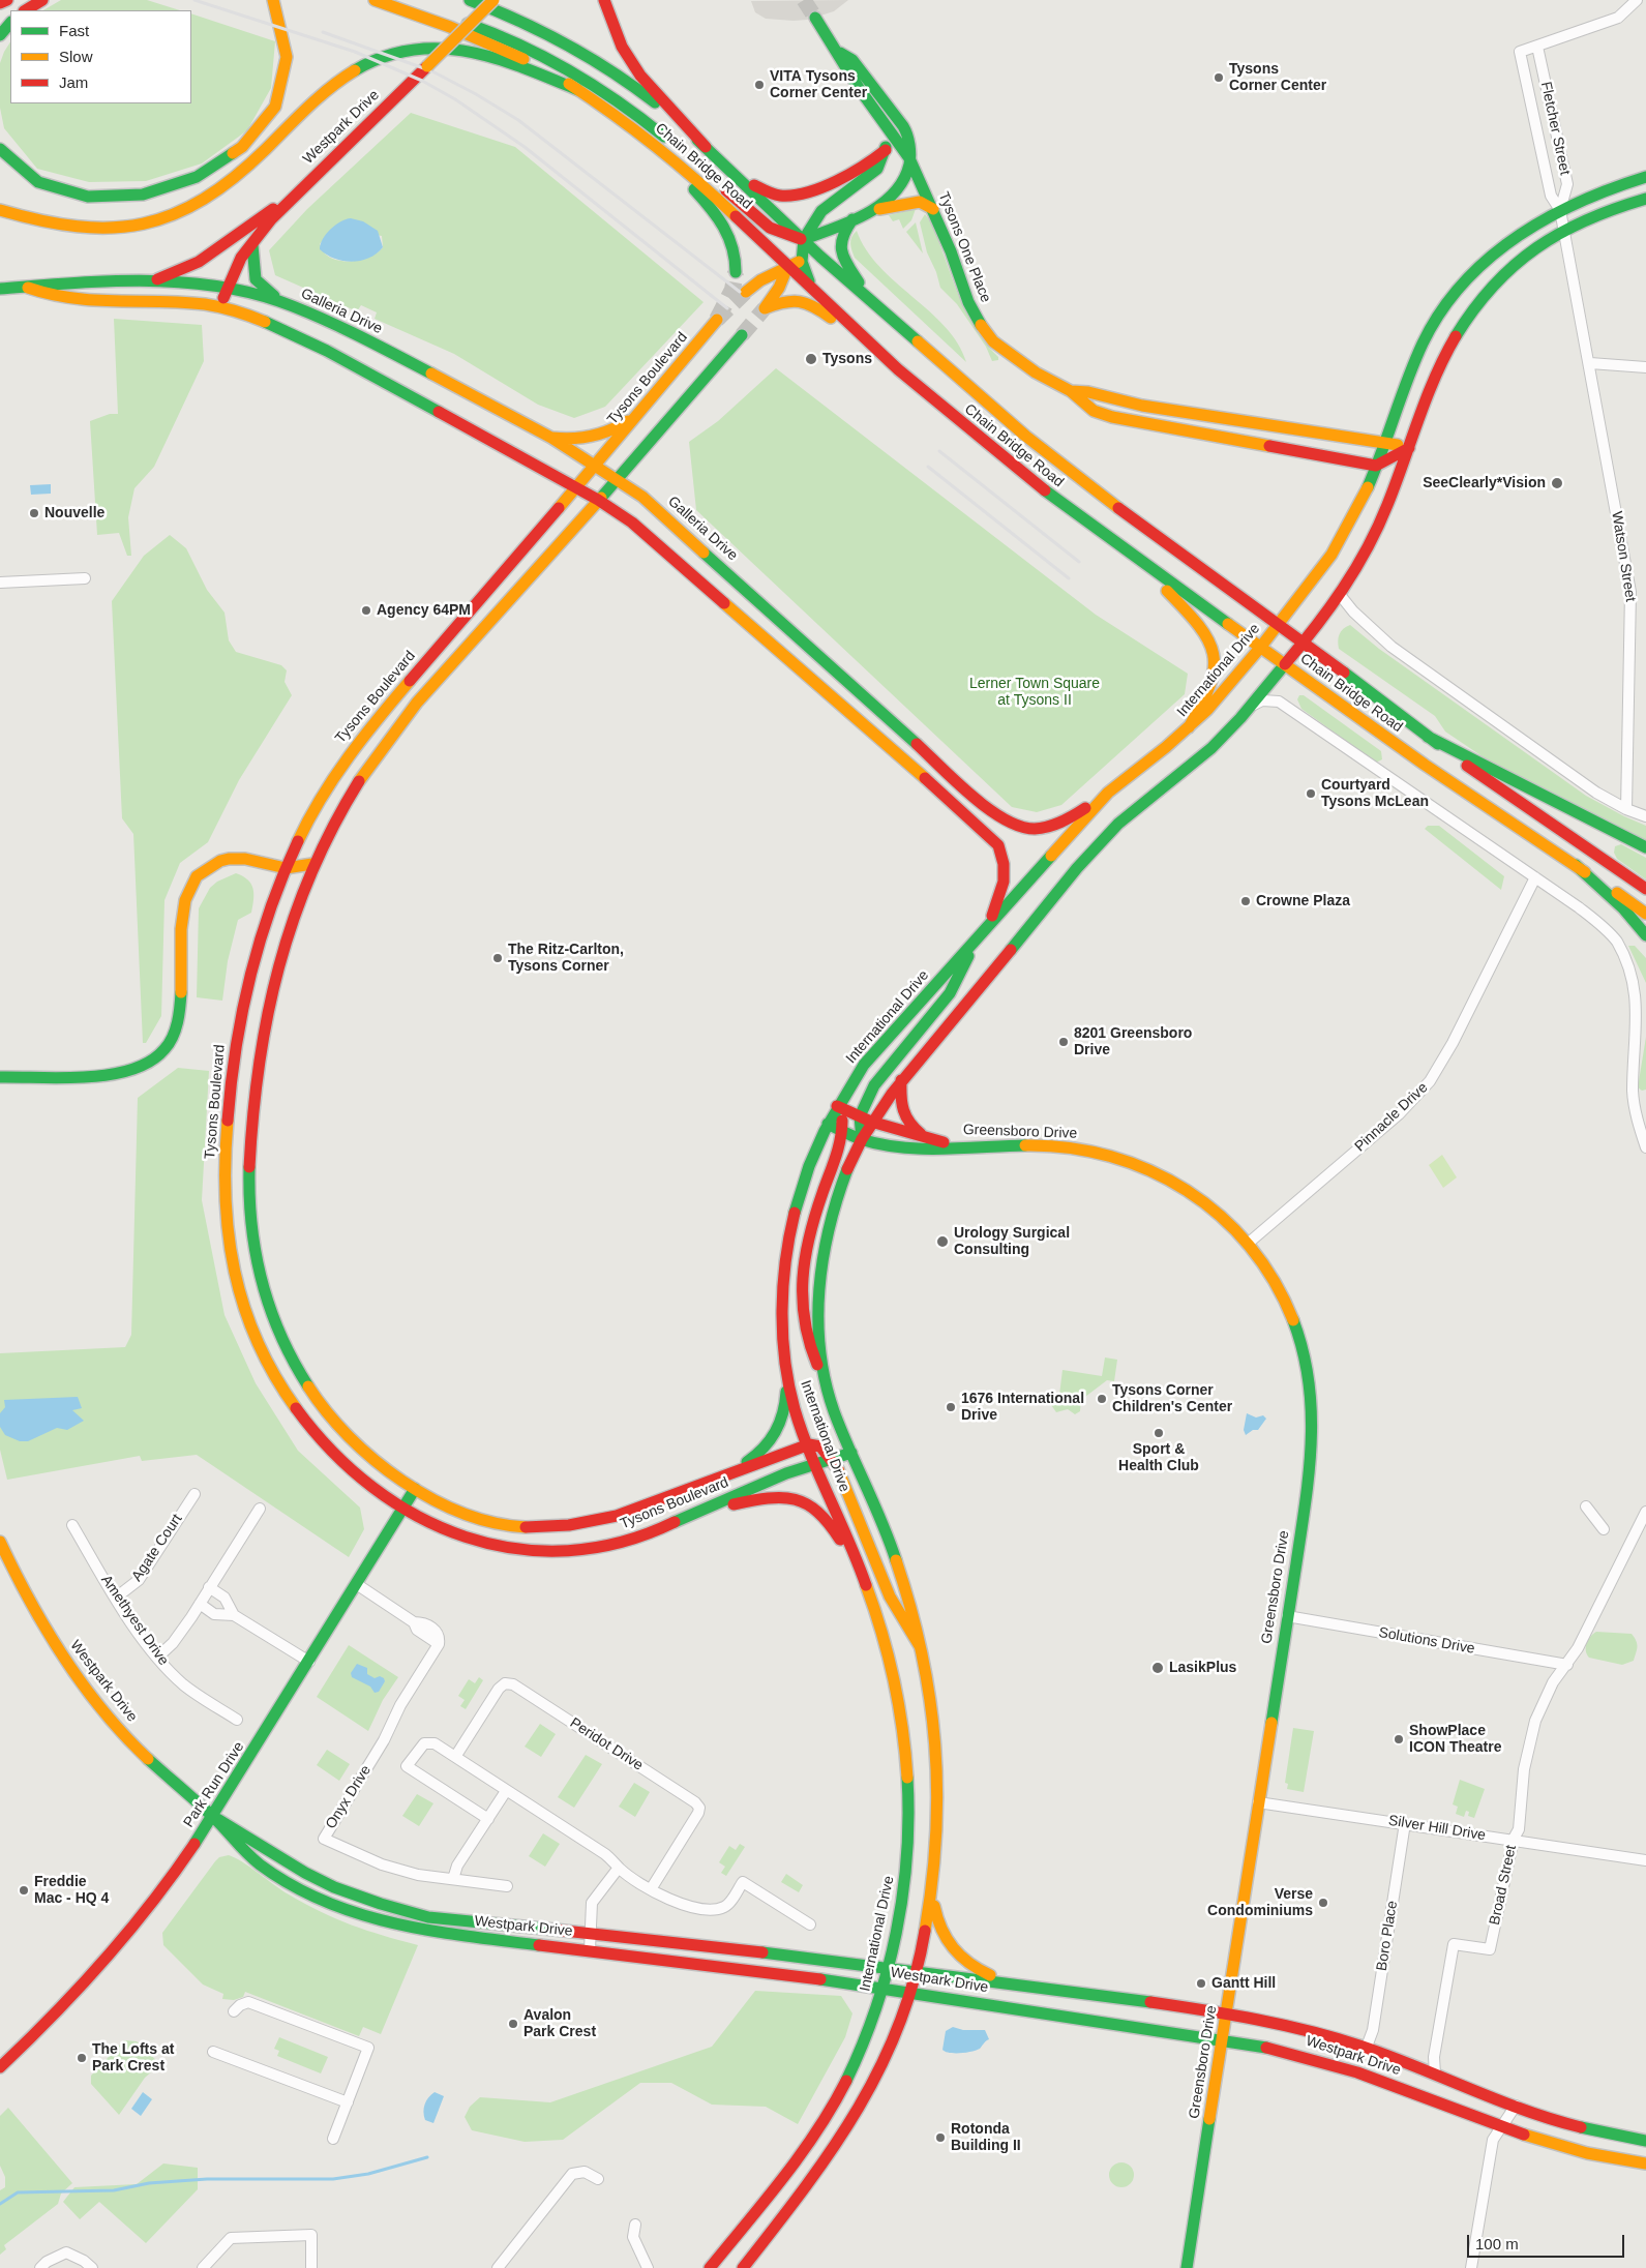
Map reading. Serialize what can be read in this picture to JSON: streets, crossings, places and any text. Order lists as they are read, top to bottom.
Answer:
{
  "streets": {
    "main road": [
      "Westpark Drive",
      "Chain Bridge Road",
      "Tysons One Place",
      "Galleria Drive",
      "Tysons Boulevard",
      "International Drive",
      "Greensboro Drive",
      "Park Run Drive"
    ],
    "street": [
      "Fletcher Street",
      "Watson Street",
      "Pinnacle Drive",
      "Agate Court",
      "Amethyest Drive",
      "Solutions Drive",
      "Peridot Drive",
      "Onyx Drive",
      "Silver Hill Drive",
      "Broad Street",
      "Boro Place"
    ]
  },
  "crossings": [
    ["Westpark Drive", "Galleria Drive"],
    ["Westpark Drive", "International Drive"],
    ["Westpark Drive", "Greensboro Drive"],
    ["Westpark Drive", "Park Run Drive"],
    ["Westpark Drive", "Broad Street"],
    ["Westpark Drive", "Boro Place"],
    ["Fletcher Street", "Watson Street"],
    ["Fletcher Street", "International Drive"],
    ["Chain Bridge Road", "International Drive"],
    ["Tysons One Place", "International Drive"],
    ["Galleria Drive", "Tysons Boulevard"],
    ["Galleria Drive", "International Drive"],
    ["Tysons Boulevard", "International Drive"],
    ["Tysons Boulevard", "Park Run Drive"],
    ["International Drive", "Greensboro Drive"],
    ["Pinnacle Drive", "Greensboro Drive"],
    ["Greensboro Drive", "Solutions Drive"],
    ["Greensboro Drive", "Silver Hill Drive"],
    ["Agate Court", "Amethyest Drive"],
    ["Solutions Drive", "Broad Street"],
    ["Park Run Drive", "Onyx Drive"],
    ["Silver Hill Drive", "Broad Street"],
    ["Silver Hill Drive", "Boro Place"]
  ],
  "parks": ["Lerner Town Square at Tysons II"],
  "places": [
    "Tysons Corner Center",
    "VITA Tysons Corner Center",
    "Tysons",
    "SeeClearly*Vision",
    "Nouvelle",
    "Agency 64PM",
    "Courtyard Tysons McLean",
    "Crowne Plaza",
    "The Ritz-Carlton, Tysons Corner",
    "8201 Greensboro Drive",
    "Urology Surgical Consulting",
    "Tysons Corner Children's Center",
    "1676 International Drive",
    "Sport & Health Club",
    "LasikPlus",
    "ShowPlace ICON Theatre",
    "Freddie Mac - HQ 4",
    "Verse Condominiums",
    "Gantt Hill",
    "Avalon Park Crest",
    "The Lofts at Park Crest",
    "Rotonda Building II"
  ],
  "legend": ["Fast", "Slow", "Jam"],
  "scale_bar": "100 m"
}
